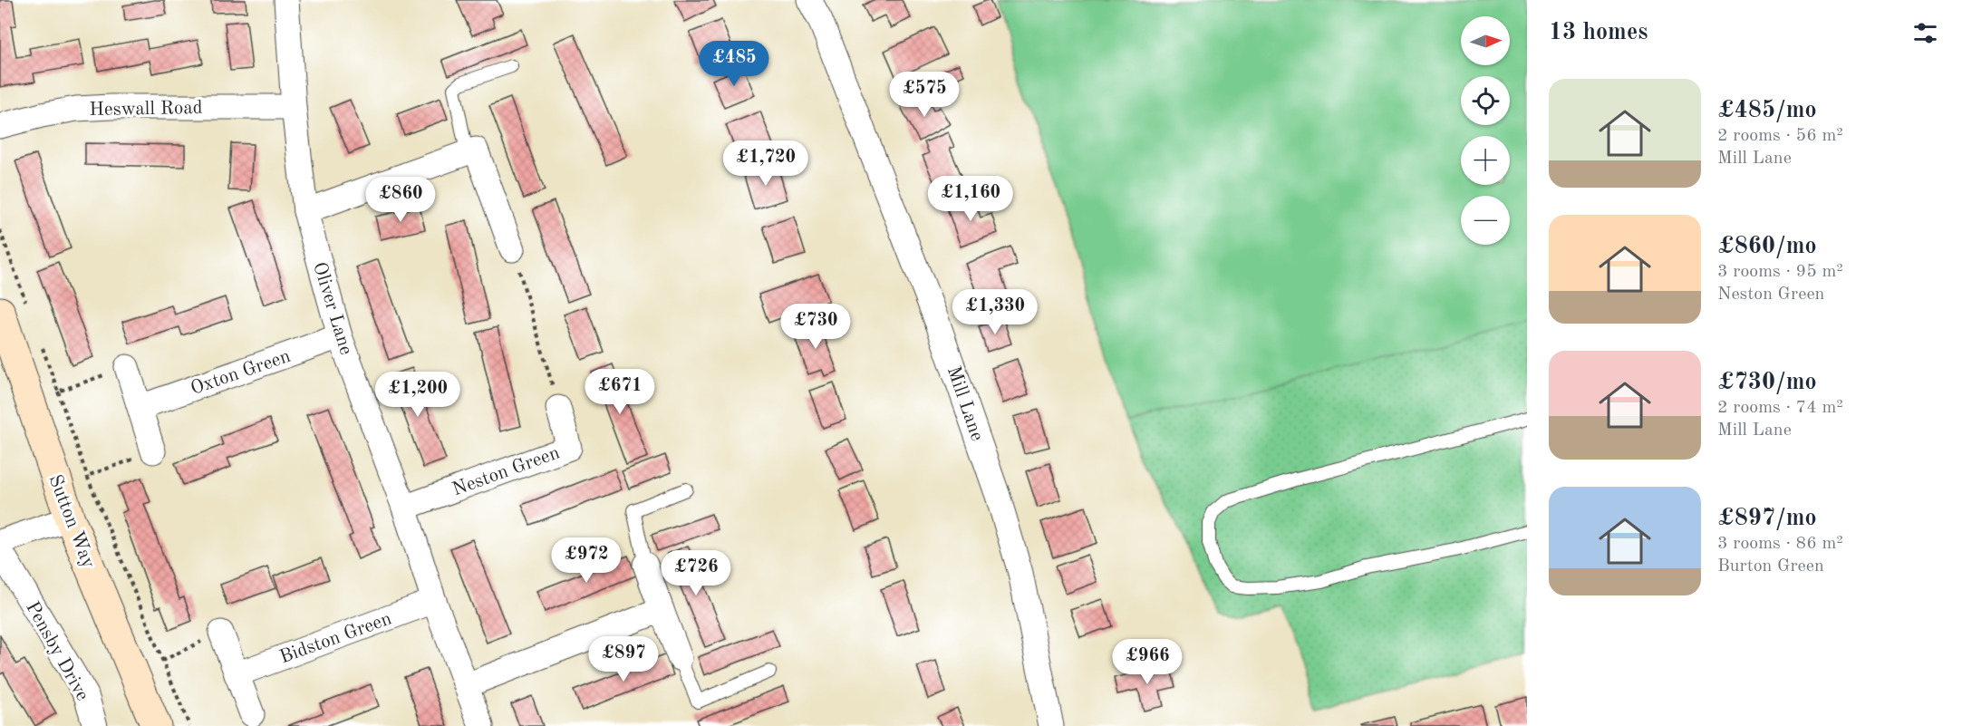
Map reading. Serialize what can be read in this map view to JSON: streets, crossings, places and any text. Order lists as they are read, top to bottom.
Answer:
{
  "streets": {
    "main road": ["Sutton Way"],
    "street": [
      "Heswall Road",
      "Oliver Lane",
      "Oxton Green",
      "Mill Lane",
      "Neston Green",
      "Bidston Green",
      "Pensby Drive"
    ]
  },
  "crossings": [
    ["Heswall Road", "Oliver Lane"],
    ["Oliver Lane", "Oxton Green"],
    ["Oliver Lane", "Neston Green"],
    ["Oliver Lane", "Bidston Green"]
  ],
  "north": "right",
  "page": {
    "heading": "13 homes",
    "map_buttons": ["+", "−"],
    "price": [
      "£485",
      "£575",
      "£1,720",
      "£1,160",
      "£860",
      "£1,330",
      "£730",
      "£671",
      "£1,200",
      "£972",
      "£726",
      "£897",
      "£966"
    ],
    "list": [
      {
        "name": "£485/mo",
        "note": "2 rooms · 56 m² · Mill Lane"
      },
      {
        "name": "£860/mo",
        "note": "3 rooms · 95 m² · Neston Green"
      },
      {
        "name": "£730/mo",
        "note": "2 rooms · 74 m² · Mill Lane"
      },
      {
        "name": "£897/mo",
        "note": "3 rooms · 86 m² · Burton Green"
      }
    ]
  }
}
